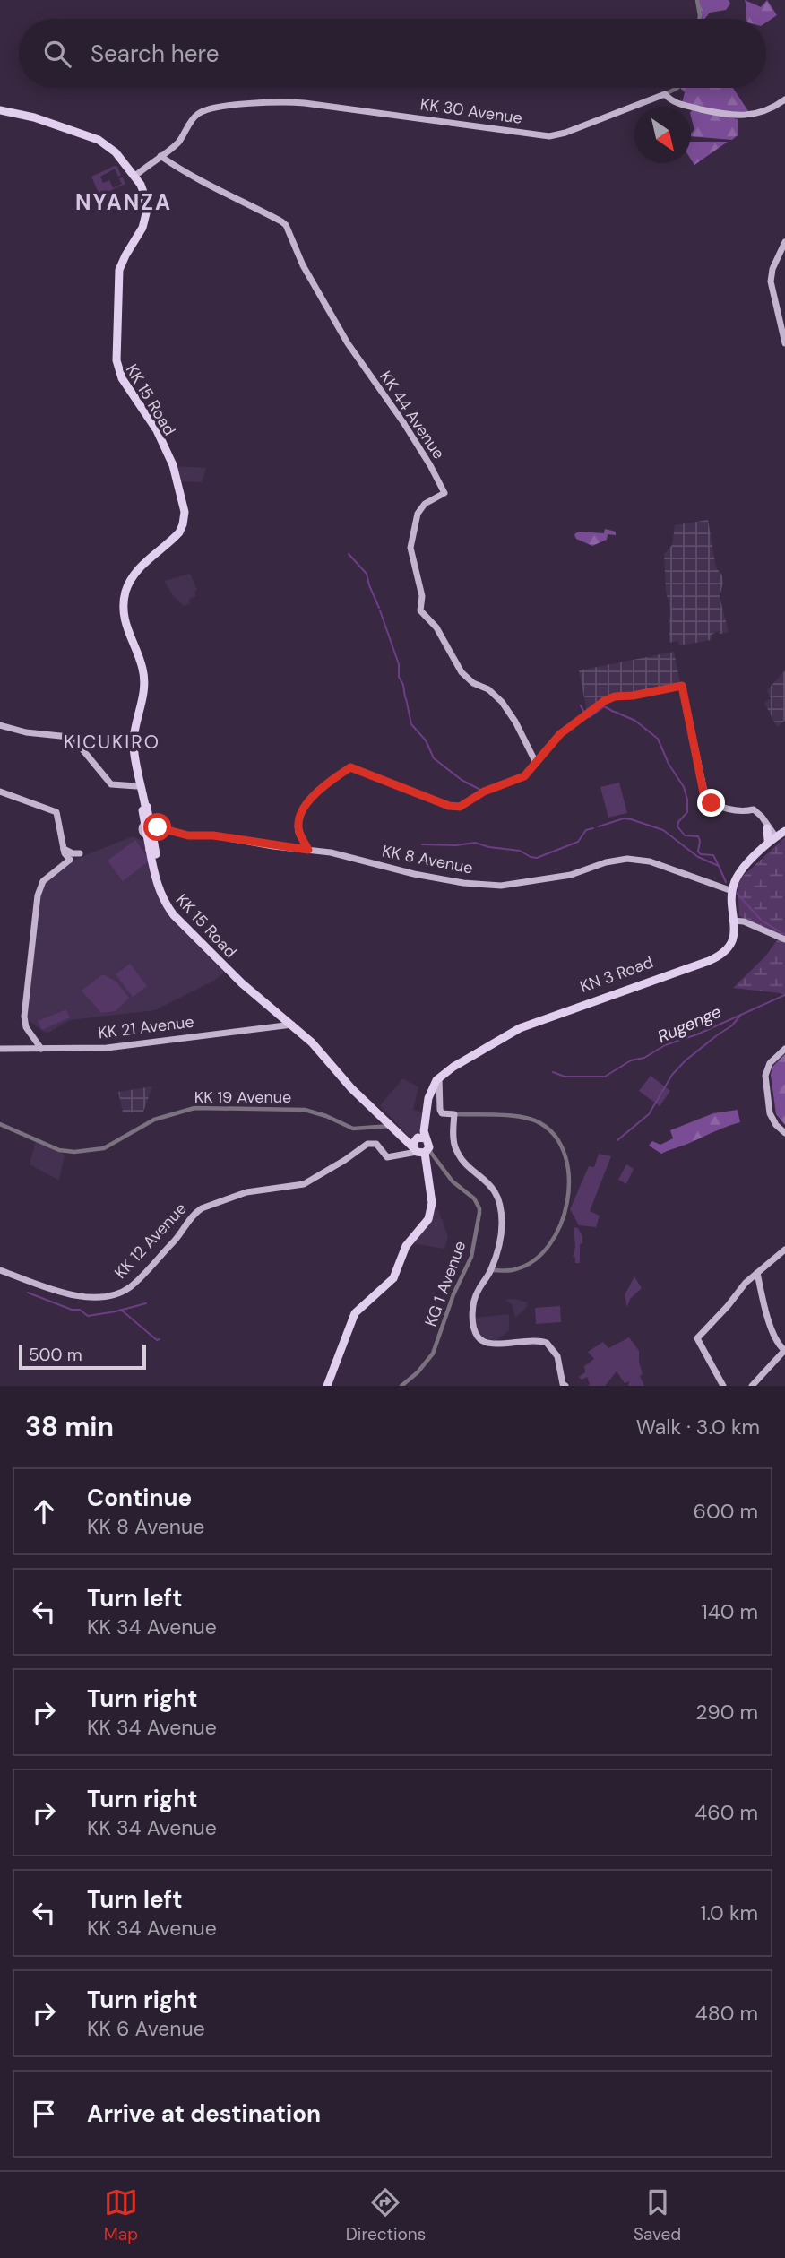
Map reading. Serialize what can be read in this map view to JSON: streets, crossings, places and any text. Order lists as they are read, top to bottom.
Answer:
{
  "streets": {
    "highway": ["KK 15 Road", "KN 3 Road"],
    "main road": [
      "KK 30 Avenue",
      "KK 44 Avenue",
      "KK 8 Avenue",
      "KK 21 Avenue",
      "KK 12 Avenue"
    ],
    "street": ["KK 19 Avenue", "KG 1 Avenue"]
  },
  "crossings": [
    ["KK 30 Avenue", "KK 44 Avenue"],
    ["KK 15 Road", "KK 21 Avenue"],
    ["KK 15 Road", "KK 19 Avenue"],
    ["KK 15 Road", "KK 12 Avenue"],
    ["KK 15 Road", "KG 1 Avenue"],
    ["KK 8 Avenue", "KN 3 Road"],
    ["KK 12 Avenue", "KG 1 Avenue"]
  ],
  "districts": ["NYANZA", "KICUKIRO"],
  "water": ["Rugenge"],
  "scale_bar": "500 m",
  "north": "bottom right",
  "page": {
    "search": "Search here",
    "scale": "500 m",
    "heading": ["38 min", "Walk · 3.0 km"],
    "list": [
      ["Continue", "KK 8 Avenue", "600 m"],
      ["Turn left", "KK 34 Avenue", "140 m"],
      ["Turn right", "KK 34 Avenue", "290 m"],
      ["Turn right", "KK 34 Avenue", "460 m"],
      ["Turn left", "KK 34 Avenue", "1.0 km"],
      ["Turn right", "KK 6 Avenue", "480 m"],
      "Arrive at destination"
    ],
    "nav": ["Map", "Directions", "Saved"]
  }
}
